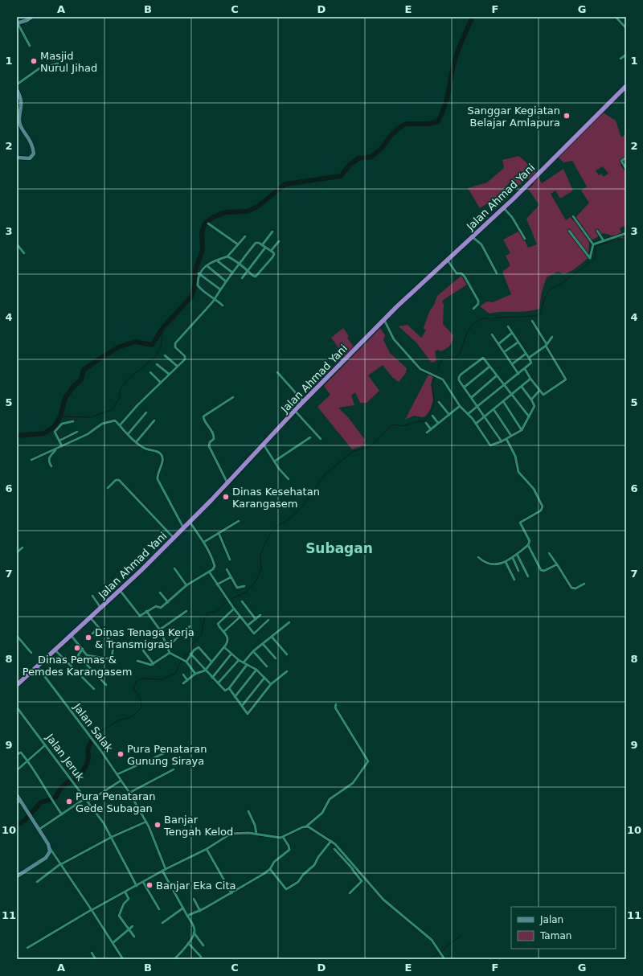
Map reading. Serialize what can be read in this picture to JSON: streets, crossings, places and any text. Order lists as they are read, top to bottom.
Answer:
{
  "streets": {
    "highway": ["Jalan Ahmad Yani"],
    "street": ["Jalan Salak", "Jalan Jeruk"]
  },
  "crossings": [
    ["Jalan Ahmad Yani", "Jalan Salak"]
  ],
  "districts": ["Subagan"],
  "places": [
    "Masjid Nurul Jihad",
    "Sanggar Kegiatan Belajar Amlapura",
    "Dinas Kesehatan Karangasem",
    "Dinas Tenaga Kerja & Transmigrasi",
    "Dinas Pemas & Pemdes Karangasem",
    "Pura Penataran Gunung Siraya",
    "Pura Penataran Gede Subagan",
    "Banjar Tengah Kelod",
    "Banjar Eka Cita"
  ],
  "legend": ["Jalan", "Taman"],
  "grid": {
    "columns": [
      "A",
      "B",
      "C",
      "D",
      "E",
      "F",
      "G"
    ],
    "rows": [
      "1",
      "2",
      "3",
      "4",
      "5",
      "6",
      "7",
      "8",
      "9",
      "10",
      "11"
    ]
  }
}
